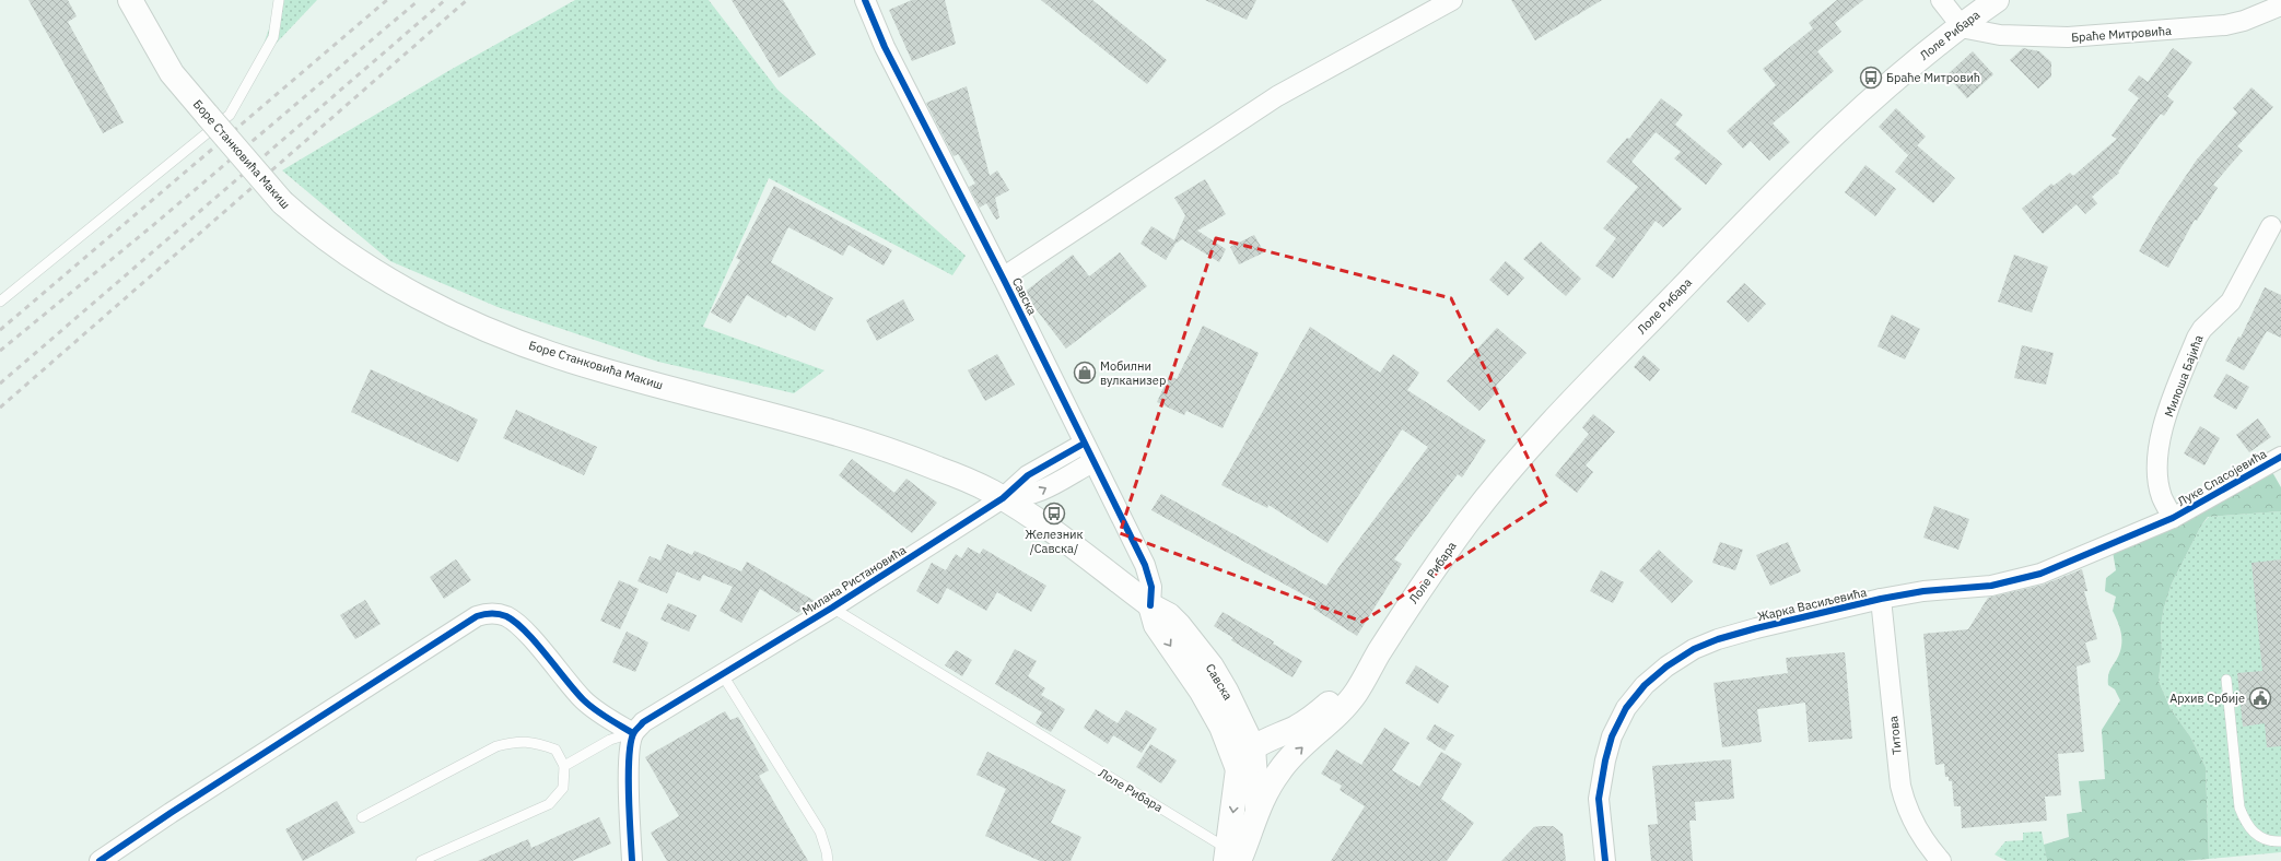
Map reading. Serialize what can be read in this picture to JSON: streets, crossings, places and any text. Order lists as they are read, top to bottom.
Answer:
{
  "streets": {
    "main road": ["Лоле Рибара", "Боре Станковића Макиш", "Савска"],
    "street": [
      "Браће Митровића",
      "Милоша Бајића",
      "Луке Спасојевића",
      "Милана Ристановића",
      "Жарка Васиљевића",
      "Титова"
    ]
  },
  "crossings": [
    ["Браће Митровића", "Лоле Рибара"],
    ["Лоле Рибара", "Савска"],
    ["Лоле Рибара", "Милана Ристановића"],
    ["Боре Станковића Макиш", "Савска"],
    ["Боре Станковића Макиш", "Милана Ристановића"],
    ["Савска", "Милана Ристановића"],
    ["Милоша Бајића", "Луке Спасојевића"],
    ["Милоша Бајића", "Жарка Васиљевића"],
    ["Луке Спасојевића", "Жарка Васиљевића"],
    ["Жарка Васиљевића", "Титова"]
  ],
  "places": {
    "bus stop": ["Браће Митровић", "Железник /Савска/"],
    "shop": ["Мобилни вулканизер"],
    "public building": ["Архив Србије"]
  }
}
